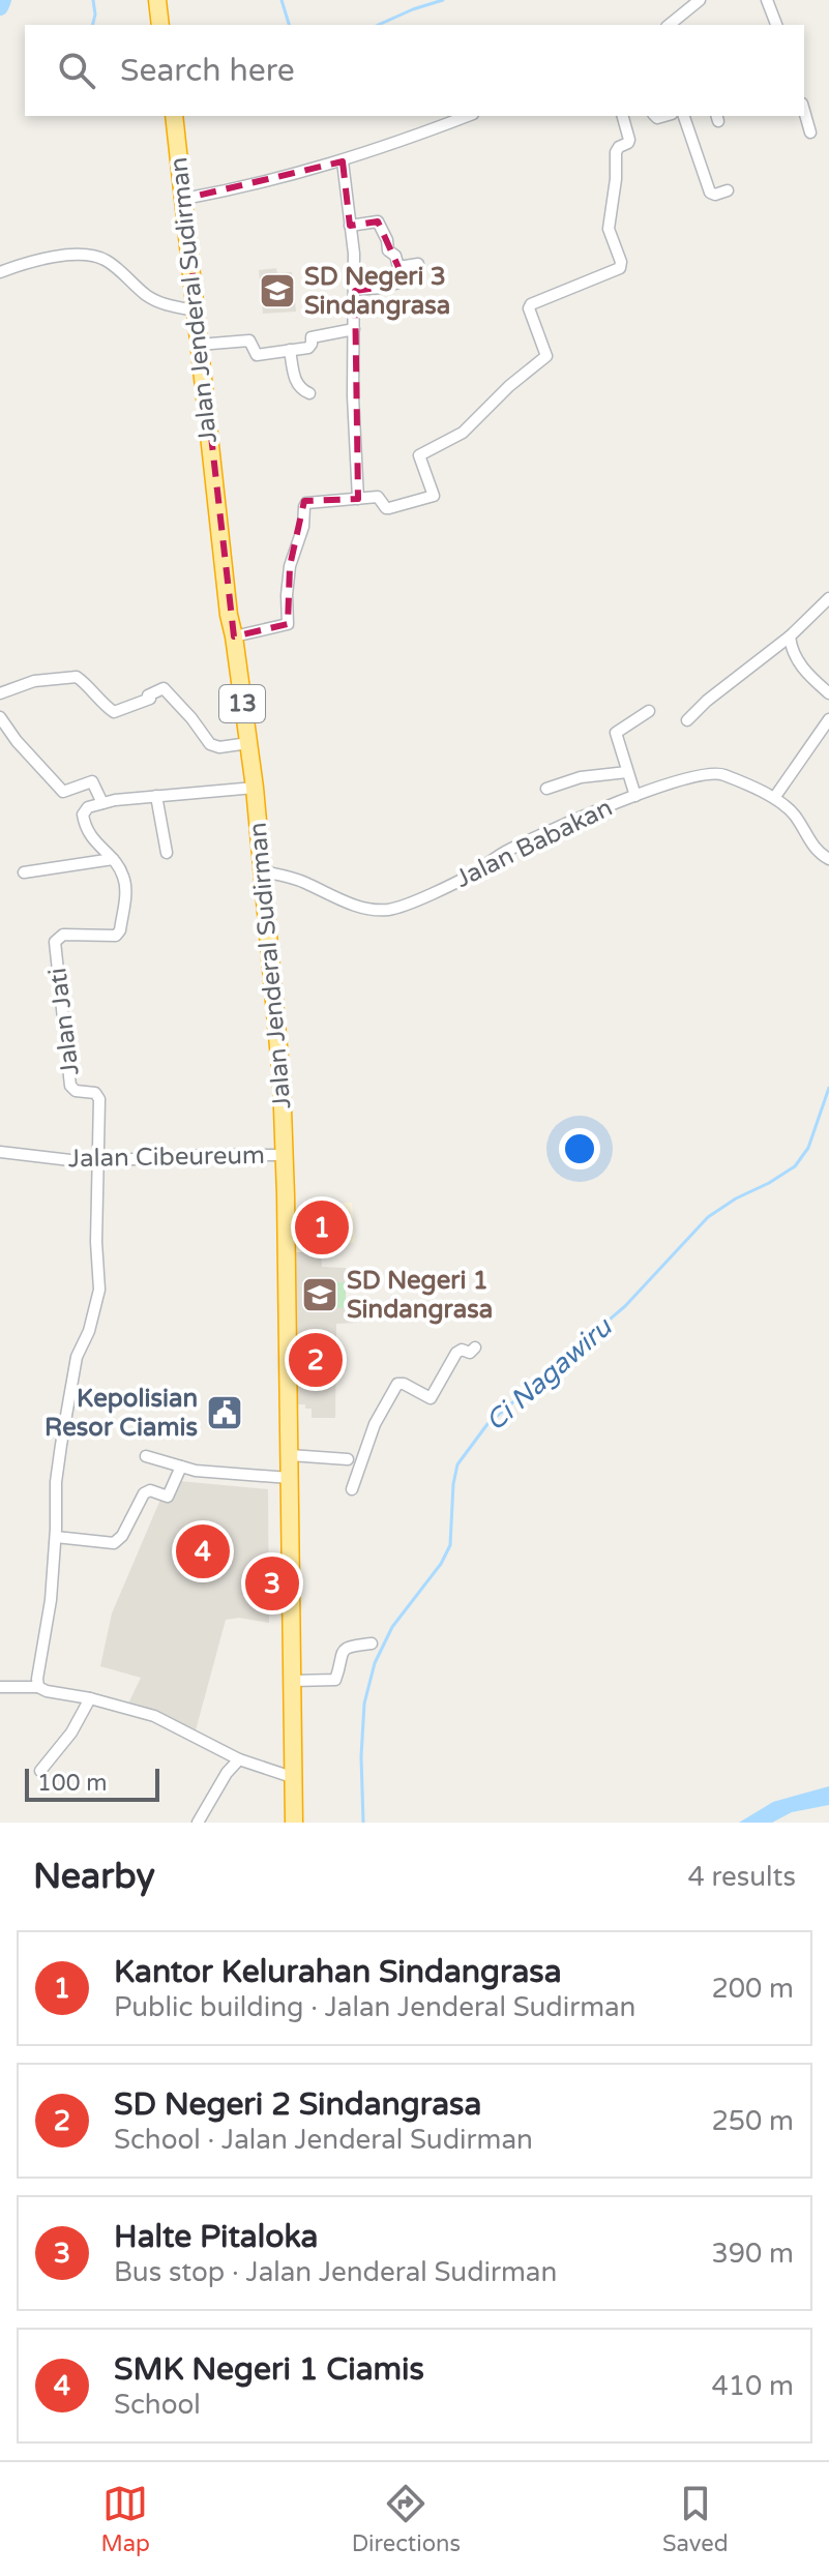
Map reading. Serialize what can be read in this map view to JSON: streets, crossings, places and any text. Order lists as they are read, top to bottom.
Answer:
{
  "streets": {
    "highway": ["Jalan Jenderal Sudirman", "13"],
    "street": ["Jalan Babakan", "Jalan Jati", "Jalan Cibeureum"]
  },
  "crossings": [
    ["Jalan Jenderal Sudirman", "Jalan Babakan"],
    ["Jalan Jenderal Sudirman", "Jalan Cibeureum"],
    ["Jalan Jati", "Jalan Cibeureum"]
  ],
  "water": ["Ci Nagawiru"],
  "places": {
    "school or university": ["SD Negeri 3 Sindangrasa", "SD Negeri 1 Sindangrasa"],
    "public building": ["Kepolisian Resor Ciamis"]
  },
  "scale_bar": "100 m",
  "page": {
    "search": "Search here",
    "pins": [
      "1",
      "2",
      "4",
      "3"
    ],
    "scale": "100 m",
    "heading": ["Nearby", "4 results"],
    "list": [
      {
        "mark": "1",
        "name": "Kantor Kelurahan Sindangrasa",
        "note": "Public building · Jalan Jenderal Sudirman",
        "value": "200 m"
      },
      {
        "mark": "2",
        "name": "SD Negeri 2 Sindangrasa",
        "note": "School · Jalan Jenderal Sudirman",
        "value": "250 m"
      },
      {
        "mark": "3",
        "name": "Halte Pitaloka",
        "note": "Bus stop · Jalan Jenderal Sudirman",
        "value": "390 m"
      },
      {
        "mark": "4",
        "name": "SMK Negeri 1 Ciamis",
        "note": "School",
        "value": "410 m"
      }
    ],
    "nav": ["Map", "Directions", "Saved"]
  }
}
